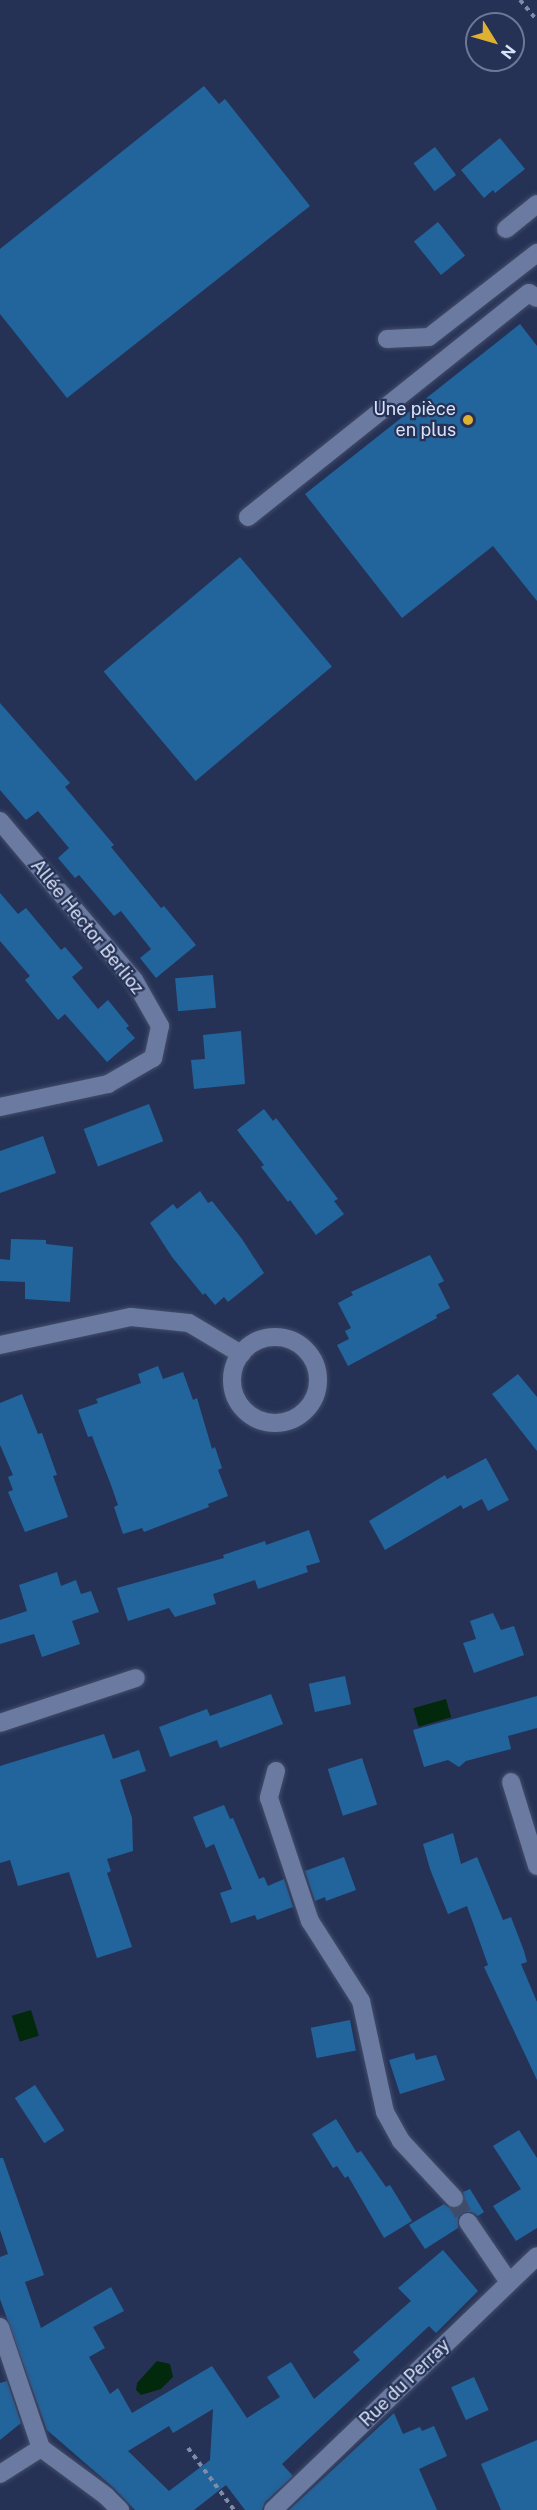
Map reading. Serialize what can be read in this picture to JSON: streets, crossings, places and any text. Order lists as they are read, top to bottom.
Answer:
{
  "streets": {
    "street": ["Allée Hector Berlioz", "Rue du Perray"]
  },
  "places": ["Une pièce en plus"],
  "north": "bottom right"
}
